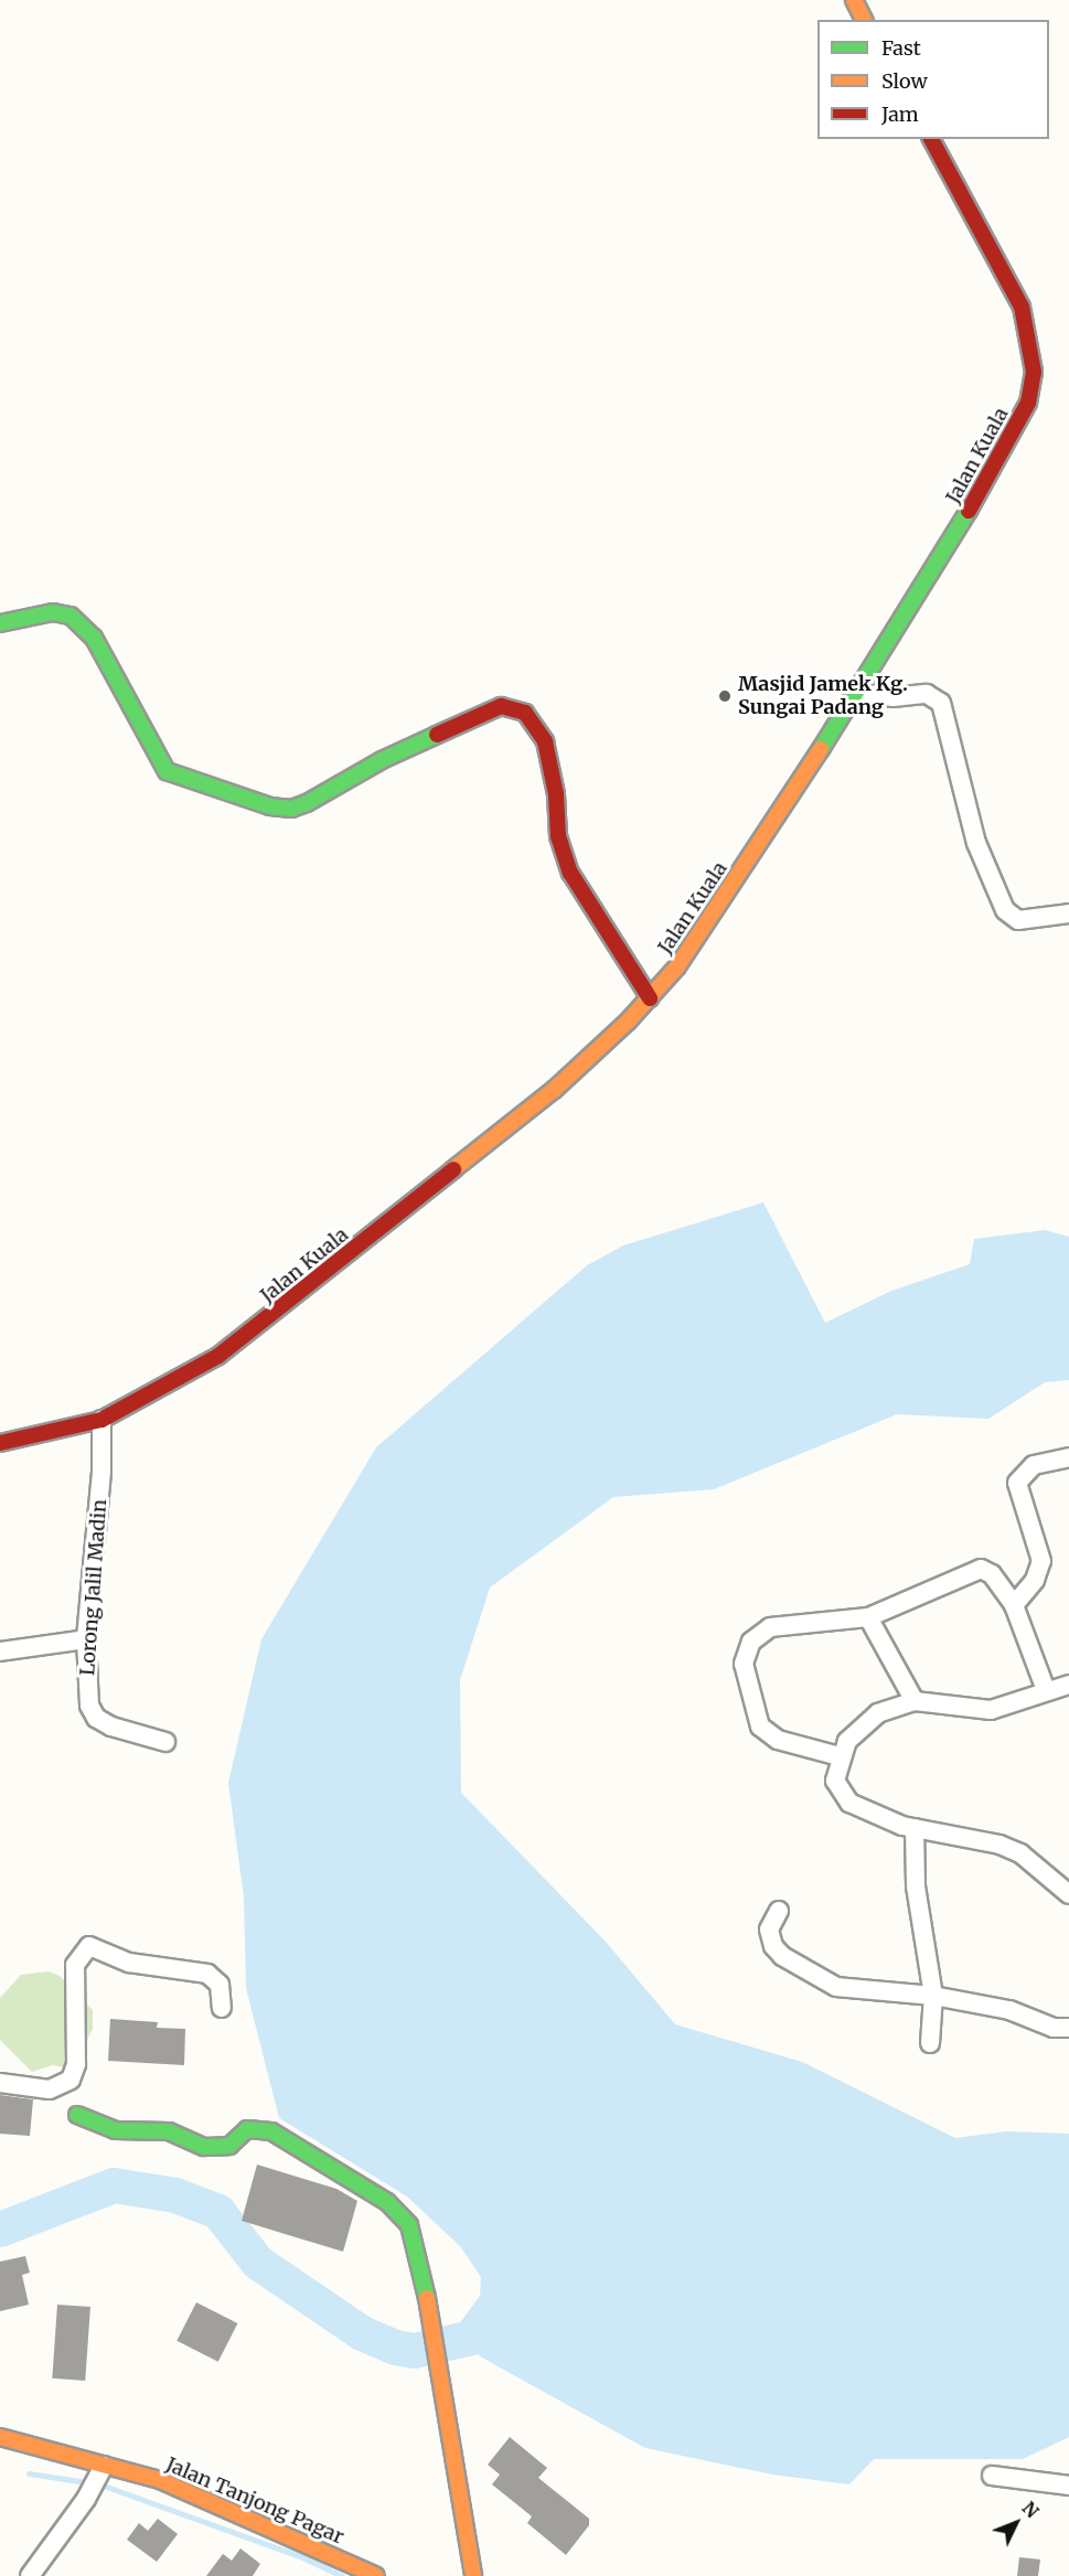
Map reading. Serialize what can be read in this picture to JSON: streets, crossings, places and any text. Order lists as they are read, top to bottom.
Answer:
{
  "streets": {
    "main road": ["Jalan Kuala", "Jalan Tanjong Pagar"],
    "street": ["Lorong Jalil Madin"]
  },
  "crossings": [
    ["Jalan Kuala", "Lorong Jalil Madin"]
  ],
  "places": ["Masjid Jamek Kg. Sungai Padang"],
  "legend": ["Fast", "Slow", "Jam"],
  "north": "top right"
}
